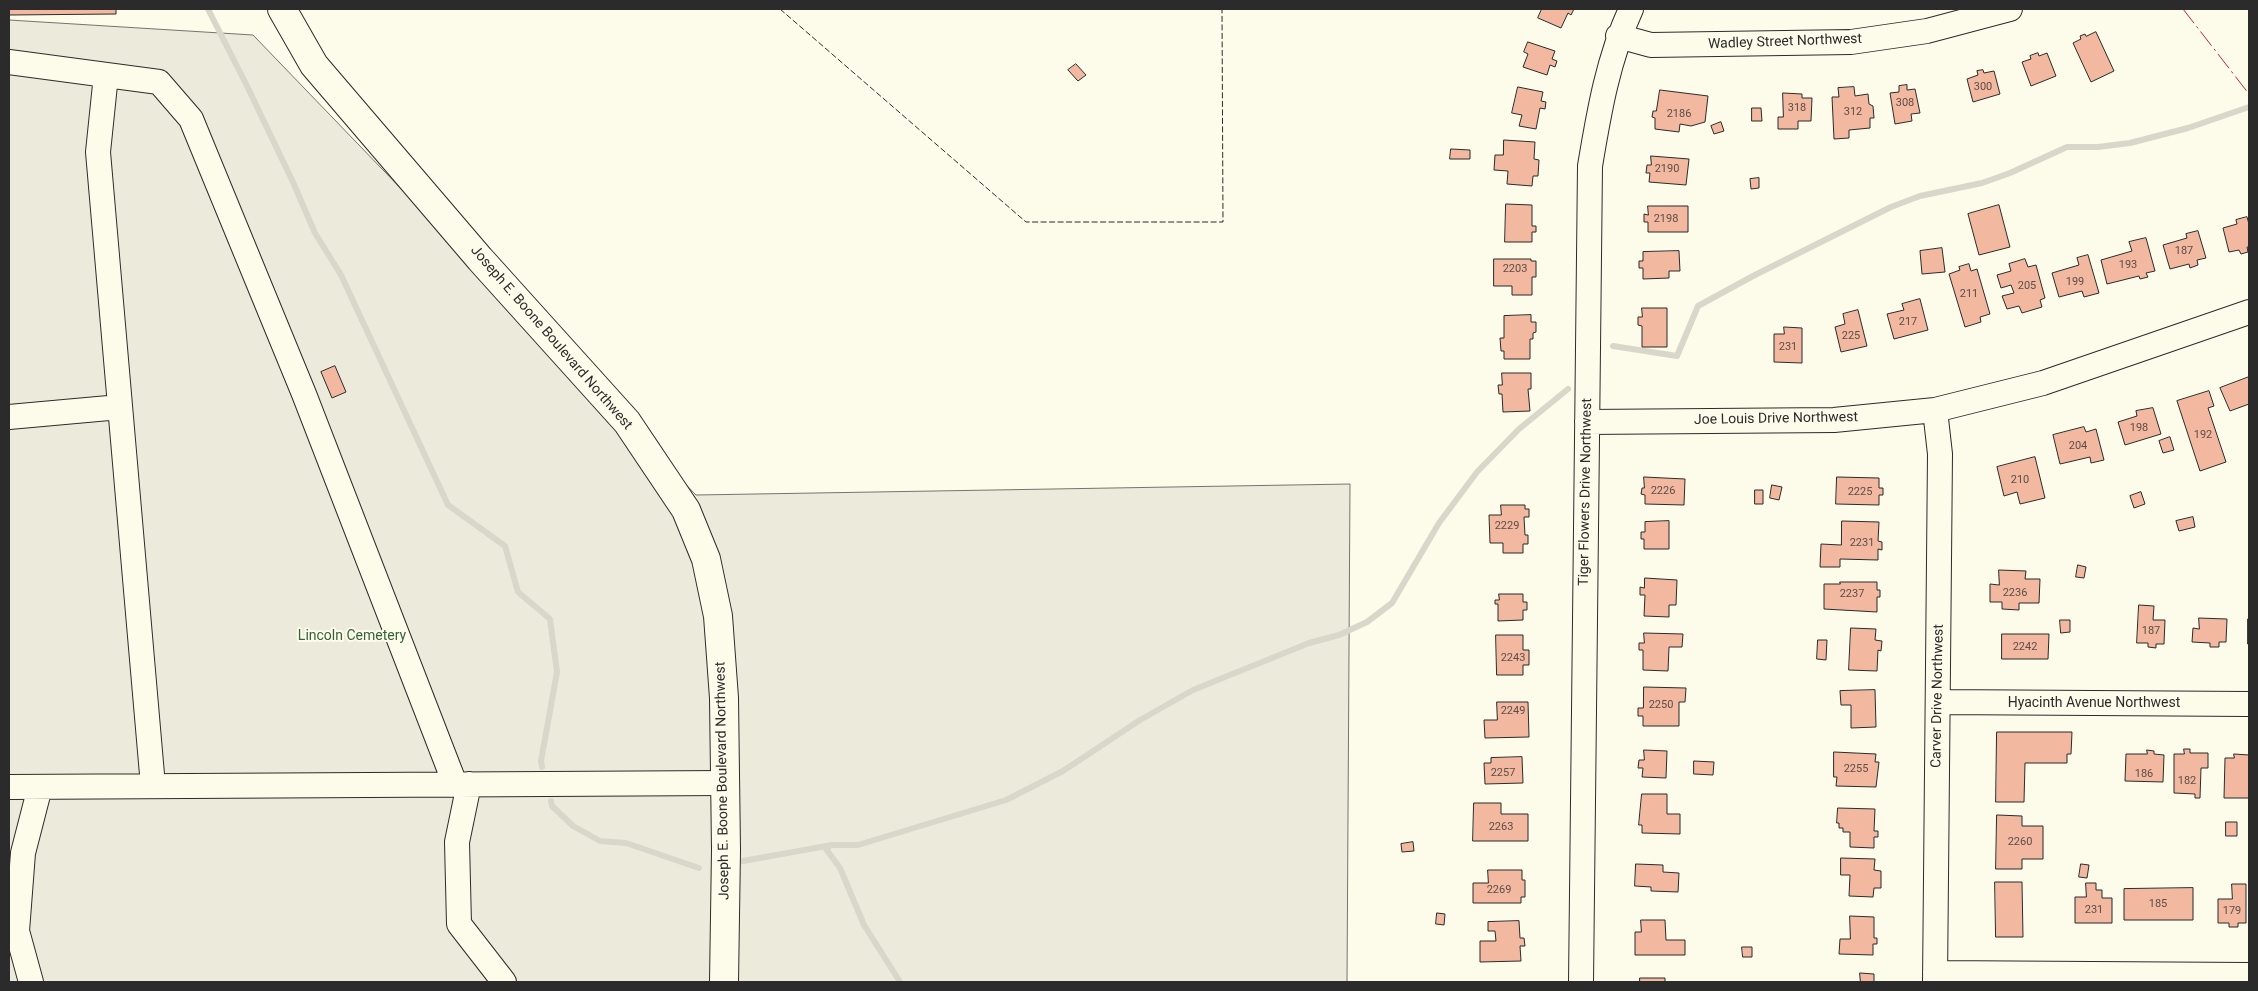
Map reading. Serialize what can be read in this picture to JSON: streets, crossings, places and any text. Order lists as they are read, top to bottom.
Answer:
{
  "streets": {
    "main road": ["Joseph E. Boone Boulevard Northwest"],
    "street": [
      "Wadley Street Northwest",
      "Joe Louis Drive Northwest",
      "Tiger Flowers Drive Northwest",
      "Carver Drive Northwest",
      "Hyacinth Avenue Northwest"
    ]
  },
  "crossings": [
    ["Wadley Street Northwest", "Tiger Flowers Drive Northwest"],
    ["Joe Louis Drive Northwest", "Tiger Flowers Drive Northwest"],
    ["Joe Louis Drive Northwest", "Carver Drive Northwest"],
    ["Carver Drive Northwest", "Hyacinth Avenue Northwest"]
  ],
  "parks": ["Lincoln Cemetery"],
  "house_numbers": [
    "300",
    "308",
    "318",
    "312",
    "2186",
    "2190",
    "2198",
    "187",
    "193",
    "2203",
    "199",
    "205",
    "211",
    "217",
    "225",
    "231",
    "198",
    "192",
    "204",
    "210",
    "2226",
    "2225",
    "2229",
    "2231",
    "2236",
    "2237",
    "187",
    "2242",
    "2243",
    "2250",
    "2249",
    "2255",
    "2257",
    "186",
    "182",
    "2263",
    "2260",
    "2269",
    "185",
    "231",
    "179"
  ]
}
